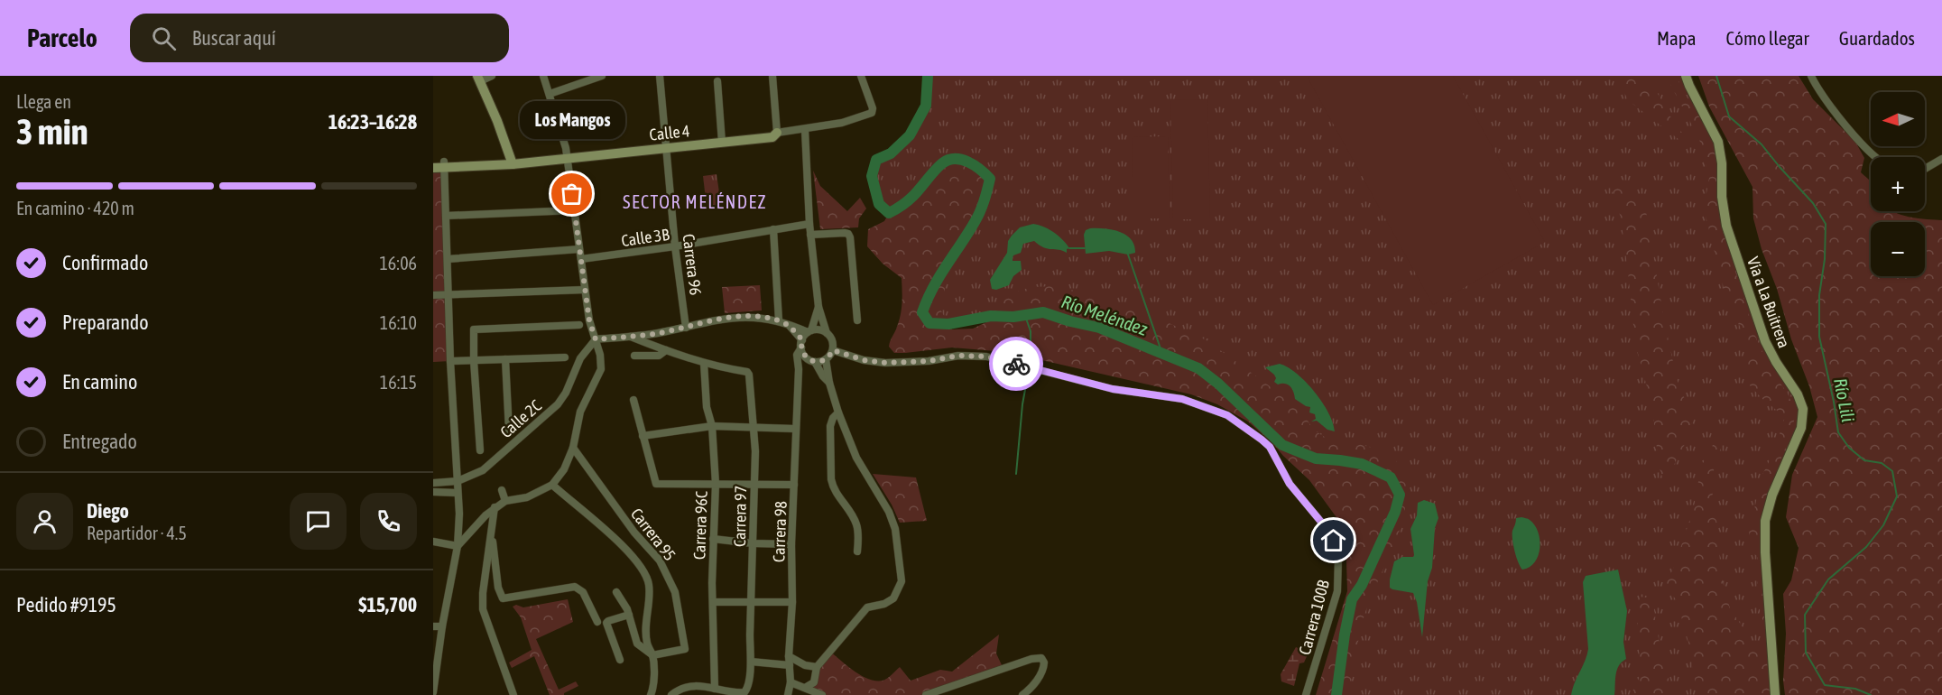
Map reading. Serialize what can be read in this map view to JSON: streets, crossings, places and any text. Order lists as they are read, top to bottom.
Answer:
{
  "streets": {
    "street": [
      "Calle 4",
      "Calle 3B",
      "Carrera 96",
      "Vía a La Buitrera",
      "Calle 2C",
      "Carrera 97",
      "Carrera 96C",
      "Carrera 98",
      "Carrera 95",
      "Carrera 100B"
    ]
  },
  "crossings": [
    ["Calle 4", "Carrera 96"],
    ["Calle 3B", "Carrera 96"],
    ["Carrera 97", "Carrera 96C"],
    ["Carrera 98", "Carrera 100B"]
  ],
  "districts": ["SECTOR MELÉNDEZ"],
  "water": ["Río Meléndez", "Río Lili"],
  "places": ["Los Mangos"],
  "north": "left",
  "page": {
    "header": "Parcelo",
    "search": "Buscar aquí",
    "nav": ["Mapa", "Cómo llegar", "Guardados"],
    "heading": ["3 min", "Llega en", "16:23–16:28"],
    "panel": [
      "Diego",
      "Repartidor · 4.5",
      "Pedido #9195",
      "$15,700"
    ],
    "map_buttons": ["+", "−"],
    "bubble": "Los Mangos",
    "bar": "En camino · 420 m",
    "list": [
      ["Confirmado", "16:06"],
      ["Preparando", "16:10"],
      ["En camino", "16:15"],
      "Entregado"
    ]
  }
}
